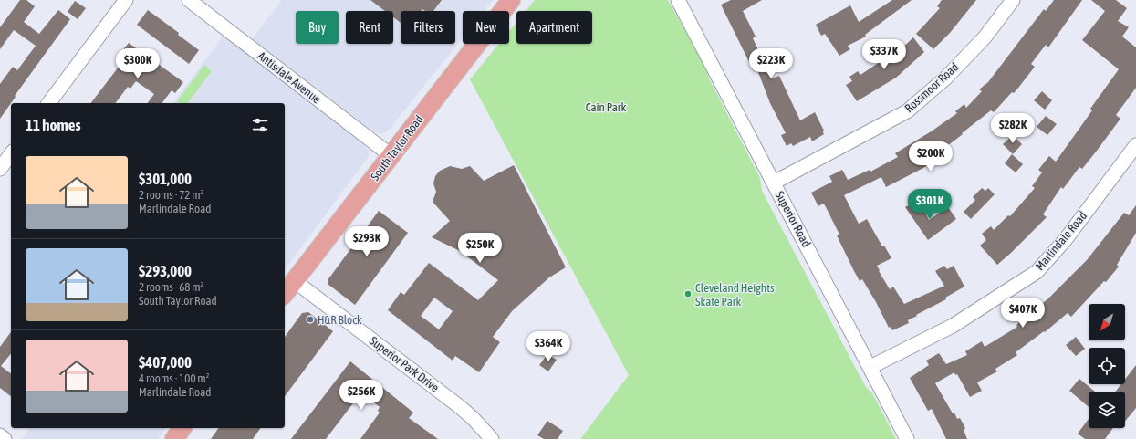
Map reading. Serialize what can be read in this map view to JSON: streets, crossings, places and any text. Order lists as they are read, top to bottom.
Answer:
{
  "streets": {
    "main road": ["South Taylor Road"],
    "street": [
      "Antisdale Avenue",
      "Rossmoor Road",
      "Superior Road",
      "Marlindale Road",
      "Superior Park Drive"
    ]
  },
  "crossings": [
    ["Antisdale Avenue", "South Taylor Road"],
    ["Rossmoor Road", "Superior Road"],
    ["South Taylor Road", "Superior Park Drive"],
    ["Superior Road", "Marlindale Road"]
  ],
  "parks": ["Cain Park"],
  "places": ["Cleveland Heights Skate Park", "H&R Block"],
  "north": "bottom left",
  "page": {
    "chip": [
      "Buy",
      "Rent",
      "Filters",
      "New",
      "Apartment"
    ],
    "price": [
      "$337K",
      "$300K",
      "$223K",
      "$282K",
      "$200K",
      "$301K",
      "$293K",
      "$250K",
      "$407K",
      "$364K",
      "$256K"
    ],
    "heading": "11 homes",
    "list": [
      {
        "name": "$301,000",
        "note": "2 rooms · 72 m² · Marlindale Road"
      },
      {
        "name": "$293,000",
        "note": "2 rooms · 68 m² · South Taylor Road"
      },
      {
        "name": "$407,000",
        "note": "4 rooms · 100 m² · Marlindale Road"
      }
    ]
  }
}
